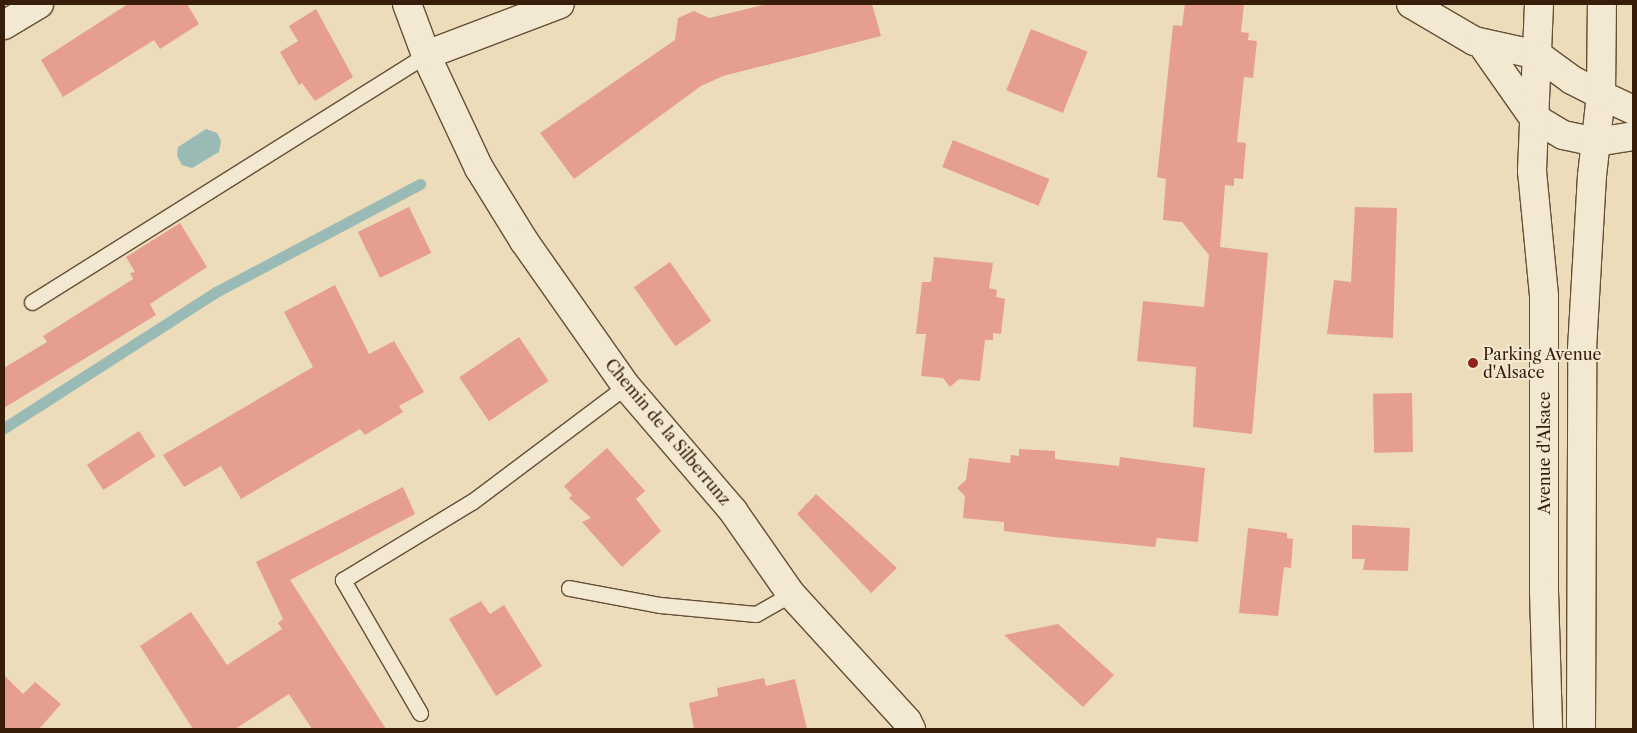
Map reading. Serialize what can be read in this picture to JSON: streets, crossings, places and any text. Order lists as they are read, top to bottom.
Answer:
{
  "streets": {
    "main road": ["Chemin de la Silberrunz", "Avenue d'Alsace"]
  },
  "places": ["Parking Avenue d'Alsace"]
}
